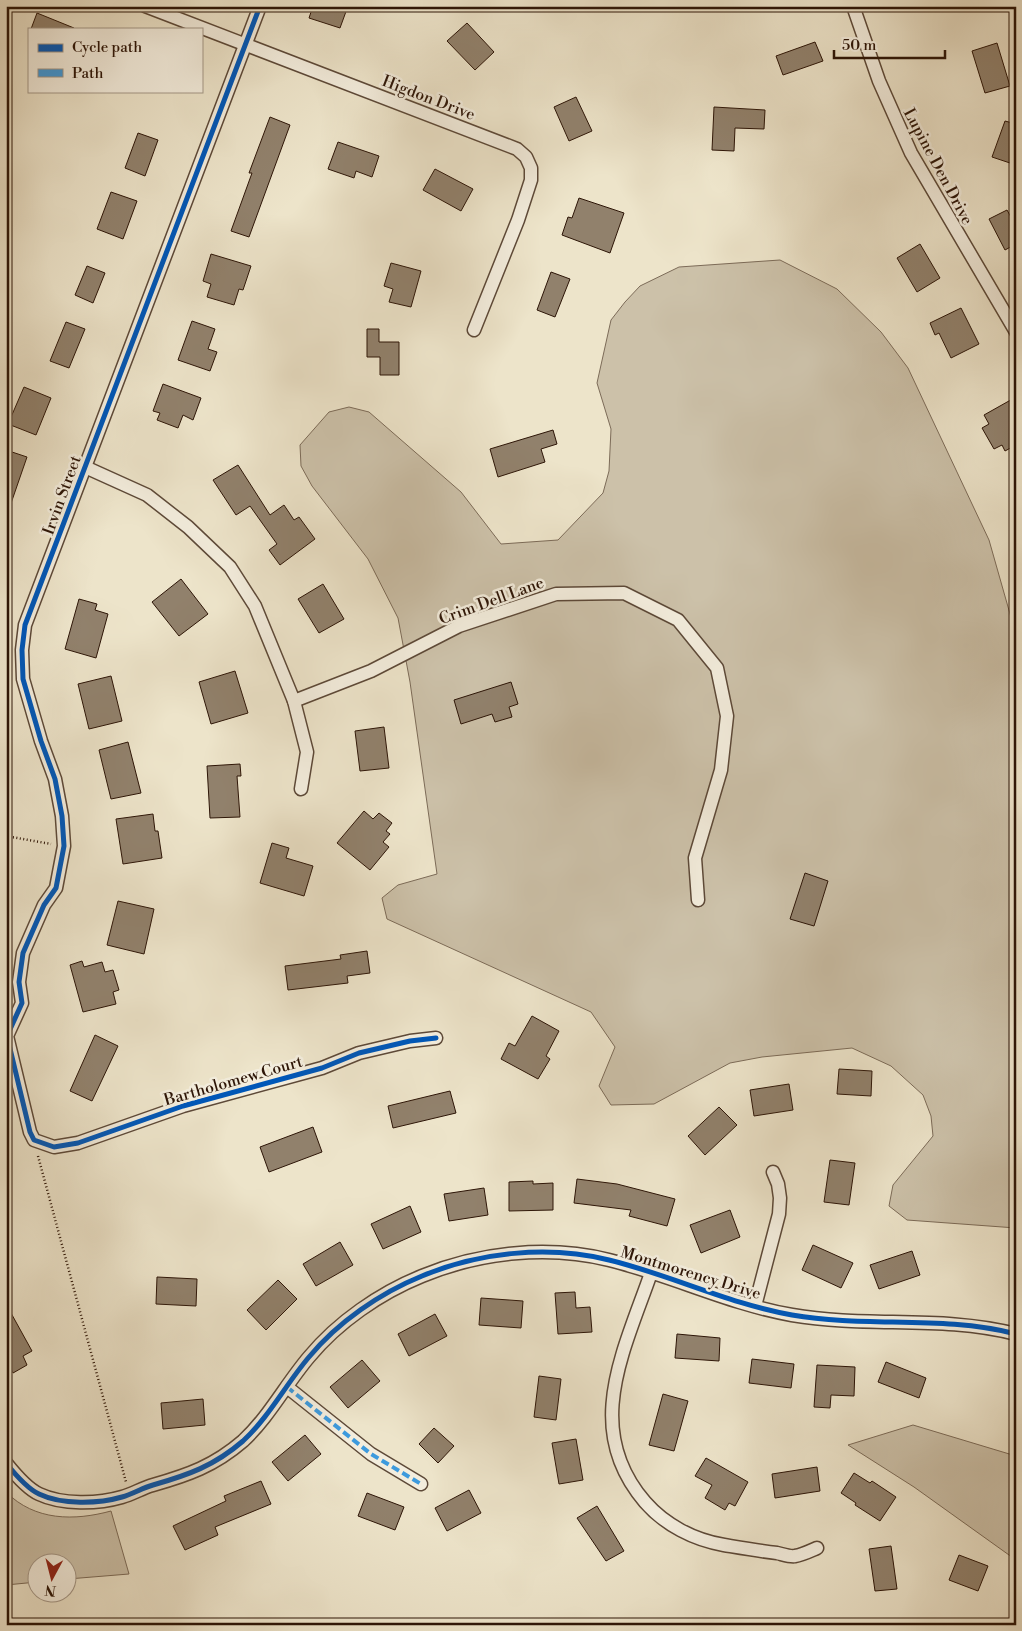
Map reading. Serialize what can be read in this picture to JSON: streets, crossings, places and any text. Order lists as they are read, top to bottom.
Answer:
{
  "streets": {
    "street": [
      "Higdon Drive",
      "Lupine Den Drive",
      "Irvin Street",
      "Crim Dell Lane",
      "Bartholomew Court",
      "Montmorency Drive"
    ]
  },
  "crossings": [
    ["Higdon Drive", "Irvin Street"],
    ["Irvin Street", "Bartholomew Court"]
  ],
  "legend": ["Cycle path", "Path"],
  "scale_bar": "50 m",
  "north": "bottom"
}
